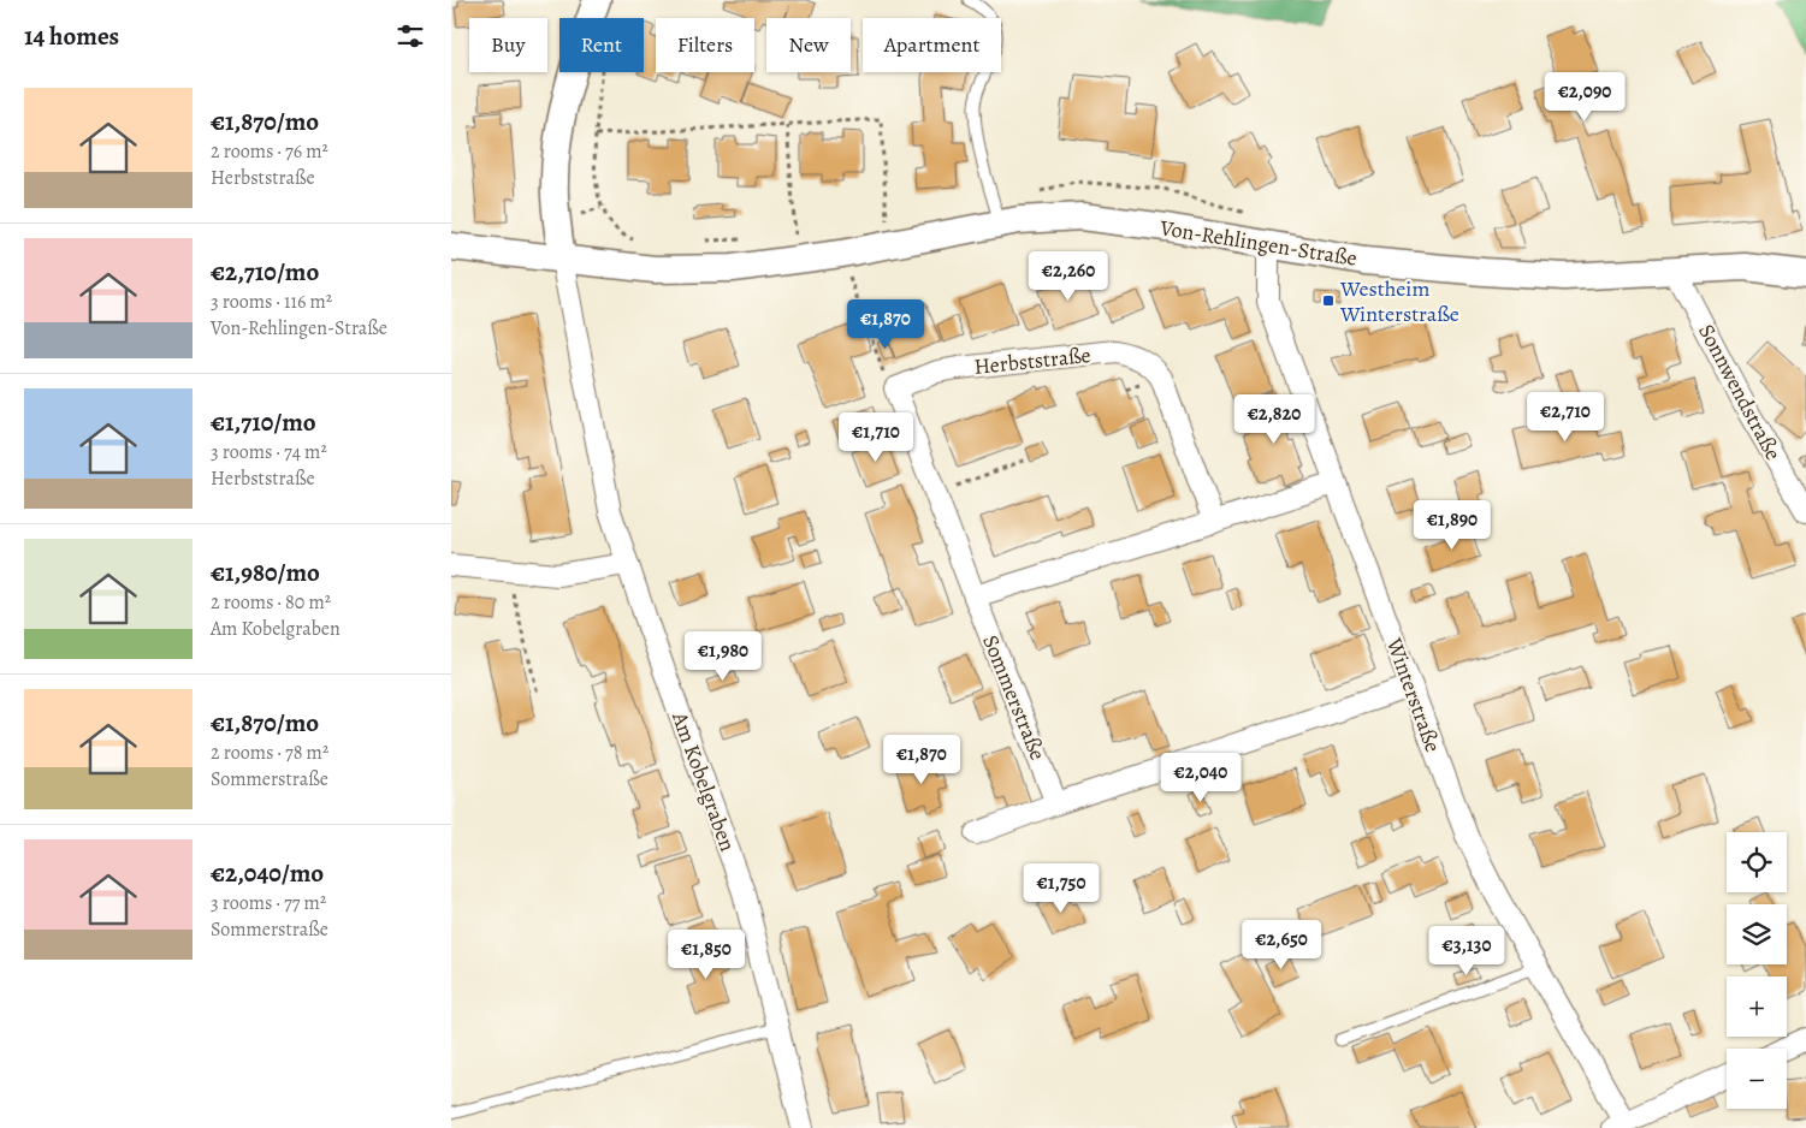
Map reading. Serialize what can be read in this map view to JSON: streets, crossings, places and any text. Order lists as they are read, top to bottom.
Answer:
{
  "streets": {
    "street": [
      "Von-Rehlingen-Straße",
      "Herbststraße",
      "Sonnwendstraße",
      "Winterstraße",
      "Sommerstraße",
      "Am Kobelgraben"
    ]
  },
  "crossings": [
    ["Von-Rehlingen-Straße", "Sonnwendstraße"],
    ["Von-Rehlingen-Straße", "Winterstraße"],
    ["Von-Rehlingen-Straße", "Am Kobelgraben"]
  ],
  "places": {
    "transit": ["Westheim Winterstraße"]
  },
  "page": {
    "heading": "14 homes",
    "chip": [
      "Buy",
      "Rent",
      "Filters",
      "New",
      "Apartment"
    ],
    "list": [
      {
        "name": "€1,870/mo",
        "note": "2 rooms · 76 m² · Herbststraße"
      },
      {
        "name": "€2,710/mo",
        "note": "3 rooms · 116 m² · Von-Rehlingen-Straße"
      },
      {
        "name": "€1,710/mo",
        "note": "3 rooms · 74 m² · Herbststraße"
      },
      {
        "name": "€1,980/mo",
        "note": "2 rooms · 80 m² · Am Kobelgraben"
      },
      {
        "name": "€1,870/mo",
        "note": "2 rooms · 78 m² · Sommerstraße"
      },
      {
        "name": "€2,040/mo",
        "note": "3 rooms · 77 m² · Sommerstraße"
      }
    ],
    "price": [
      "€2,090",
      "€2,260",
      "€1,870",
      "€2,710",
      "€2,820",
      "€1,710",
      "€1,890",
      "€1,980",
      "€1,870",
      "€2,040",
      "€1,750",
      "€2,650",
      "€3,130",
      "€1,850"
    ],
    "map_buttons": ["+", "−"]
  }
}
